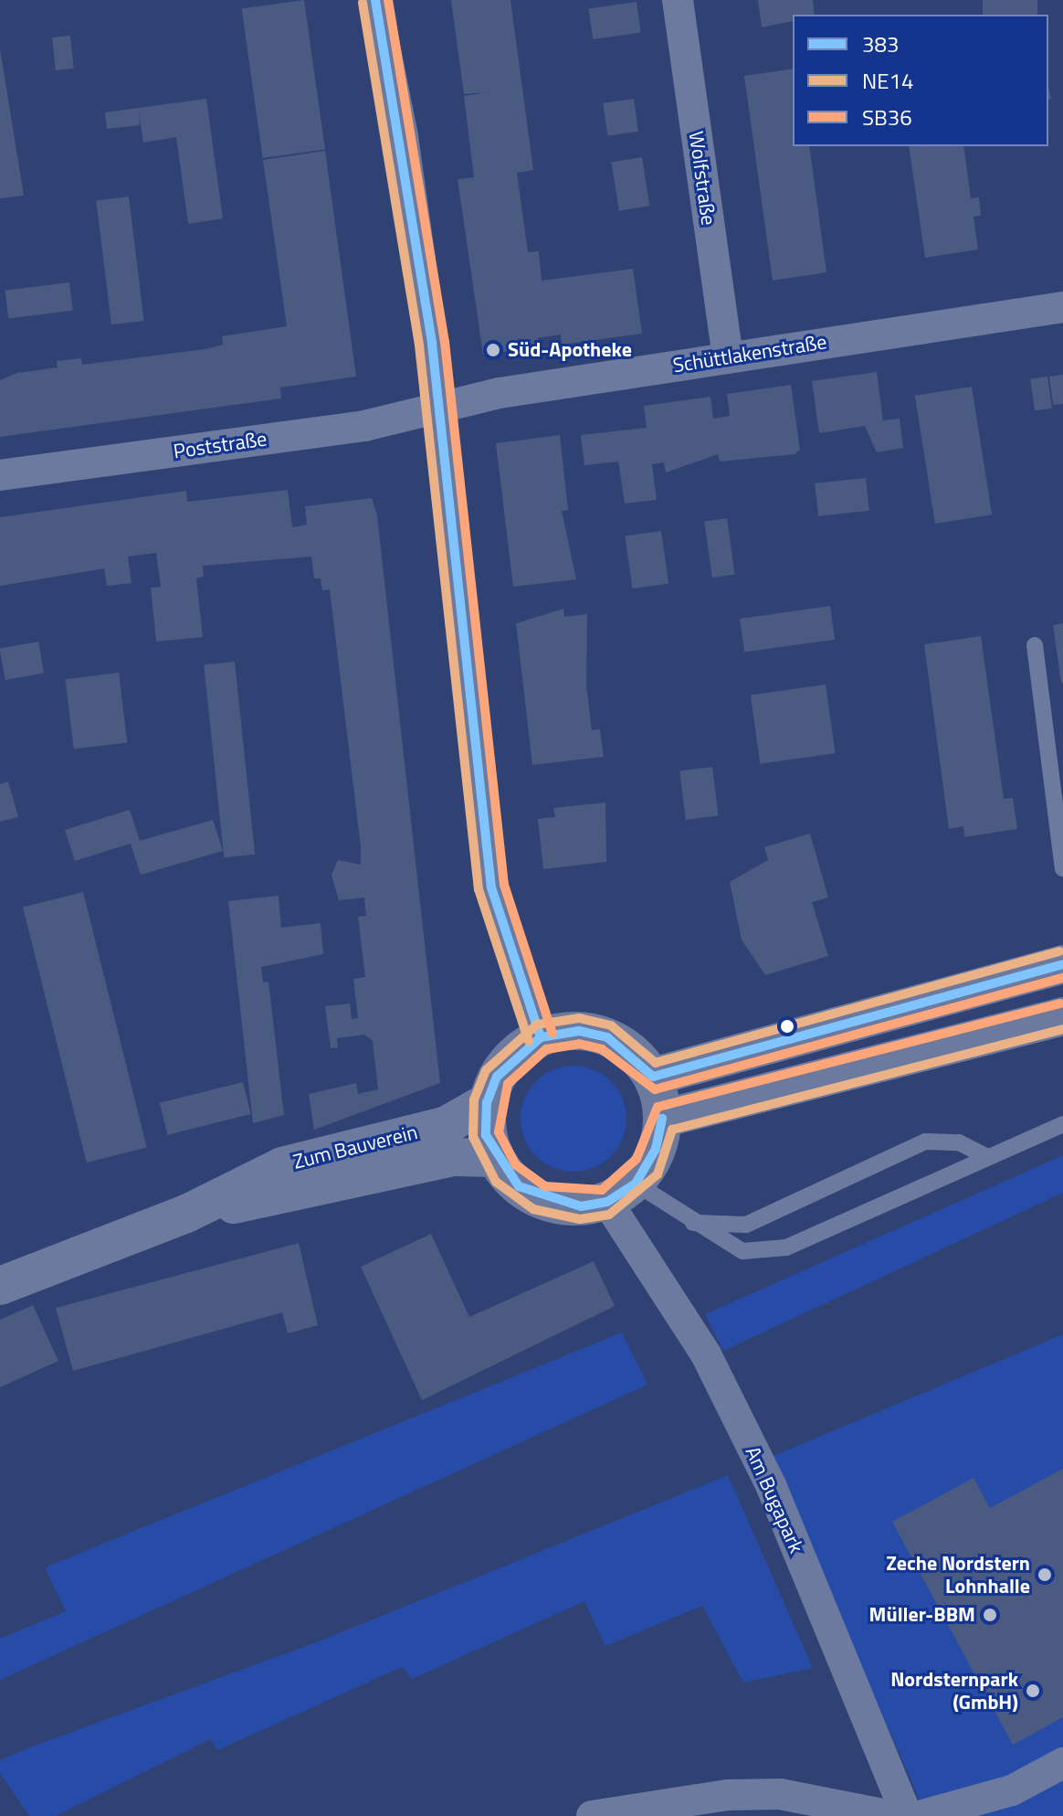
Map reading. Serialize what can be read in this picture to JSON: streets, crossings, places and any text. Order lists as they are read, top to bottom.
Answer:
{
  "streets": {
    "street": [
      "Wolfstraße",
      "Schüttlakenstraße",
      "Poststraße",
      "Zum Bauverein",
      "Am Bugapark"
    ]
  },
  "crossings": [
    ["Wolfstraße", "Schüttlakenstraße"],
    ["Schüttlakenstraße", "Poststraße"],
    ["Zum Bauverein", "Am Bugapark"]
  ],
  "places": [
    "Süd-Apotheke",
    "Zeche Nordstern Lohnhalle",
    "Müller-BBM",
    "Nordsternpark (GmbH)"
  ],
  "lines": ["transit line 383", "transit line SB36", "transit line NE14"],
  "legend": ["383", "NE14", "SB36"]
}
